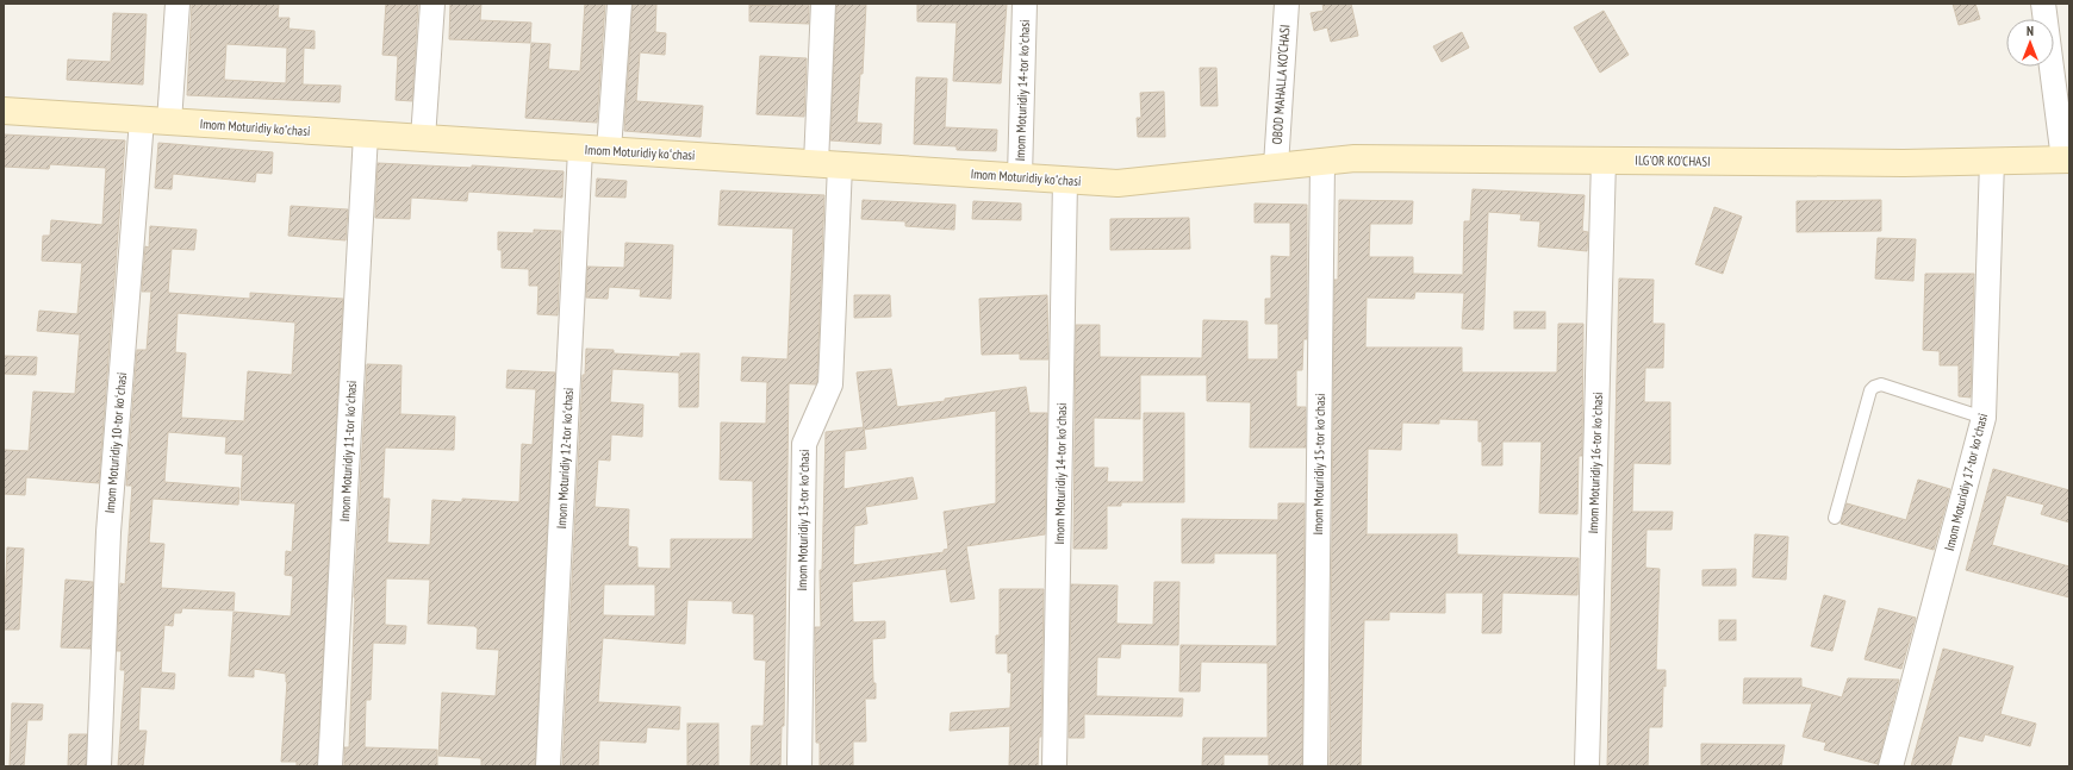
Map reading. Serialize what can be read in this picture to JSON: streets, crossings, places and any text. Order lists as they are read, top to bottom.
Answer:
{
  "streets": {
    "street": [
      "OBOD MAHALLA KO‘CHASI",
      "Imom Moturidiy 14-tor koʻchasi",
      "Imom Moturidiy koʻchasi",
      "ILG'OR KO'CHASI",
      "Imom Moturidiy 10-tor koʻchasi",
      "Imom Moturidiy 11-tor koʻchasi",
      "Imom Moturidiy 12-tor koʻchasi",
      "Imom Moturidiy 16-tor koʻchasi",
      "Imom Moturidiy 15-tor koʻchasi",
      "Imom Moturidiy 17-tor koʻchasi",
      "Imom Moturidiy 13-tor koʻchasi"
    ]
  },
  "crossings": [
    ["OBOD MAHALLA KO‘CHASI", "Imom Moturidiy koʻchasi"],
    ["OBOD MAHALLA KO‘CHASI", "ILG'OR KO'CHASI"],
    ["Imom Moturidiy 14-tor koʻchasi", "Imom Moturidiy koʻchasi"],
    ["Imom Moturidiy koʻchasi", "ILG'OR KO'CHASI"],
    ["Imom Moturidiy koʻchasi", "Imom Moturidiy 10-tor koʻchasi"],
    ["Imom Moturidiy koʻchasi", "Imom Moturidiy 11-tor koʻchasi"],
    ["Imom Moturidiy koʻchasi", "Imom Moturidiy 12-tor koʻchasi"],
    ["Imom Moturidiy koʻchasi", "Imom Moturidiy 13-tor koʻchasi"],
    ["ILG'OR KO'CHASI", "Imom Moturidiy 16-tor koʻchasi"],
    ["ILG'OR KO'CHASI", "Imom Moturidiy 15-tor koʻchasi"],
    ["ILG'OR KO'CHASI", "Imom Moturidiy 17-tor koʻchasi"]
  ],
  "north": "top"
}
